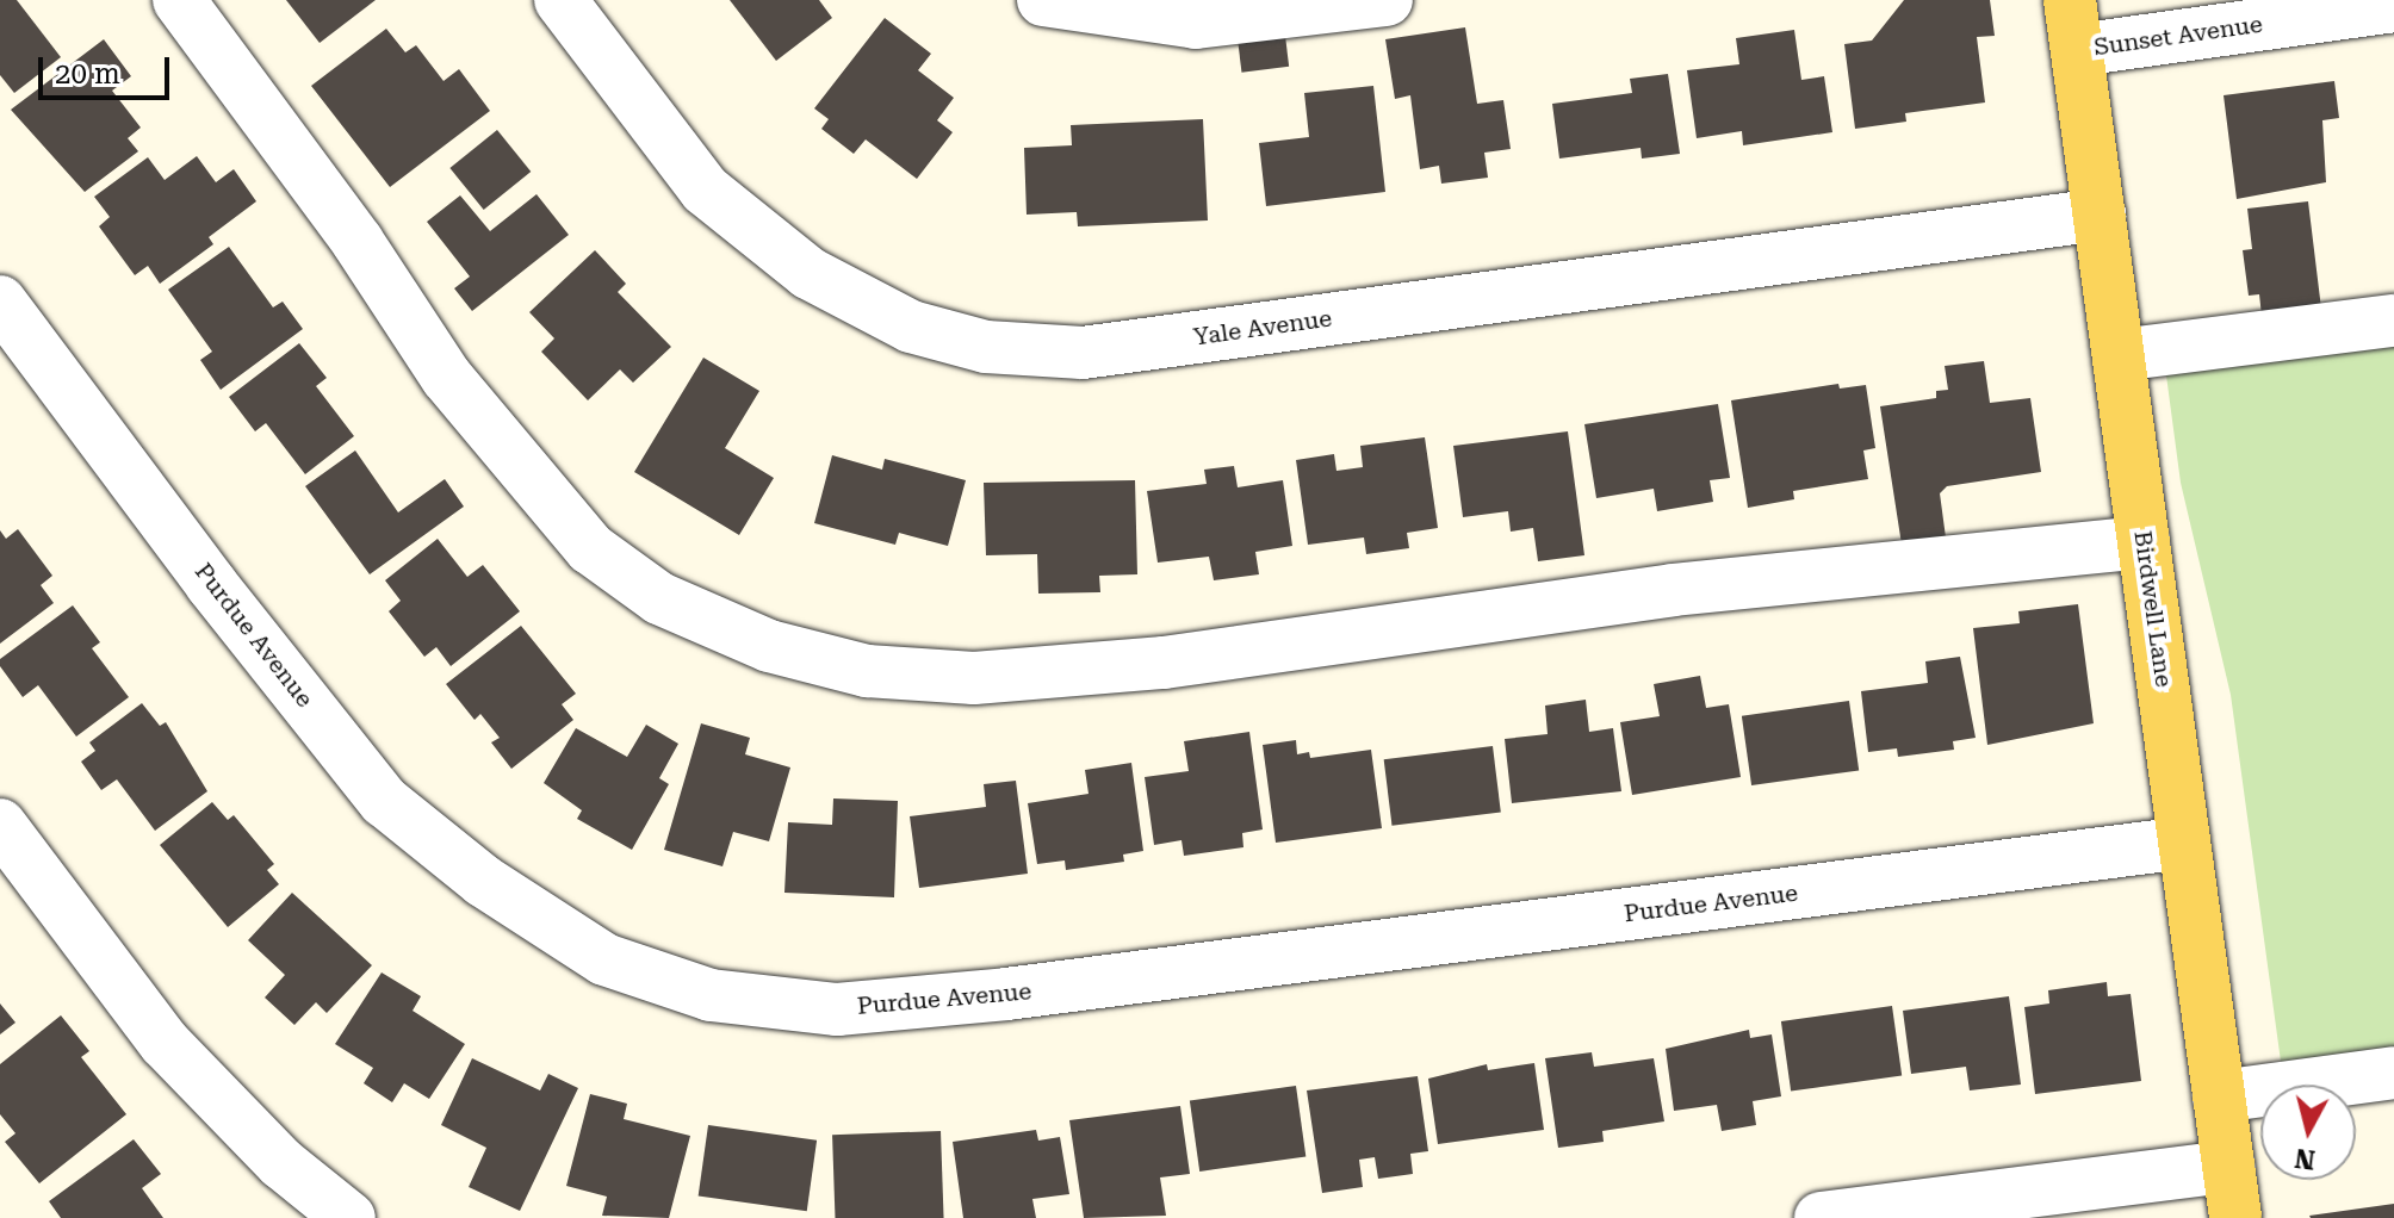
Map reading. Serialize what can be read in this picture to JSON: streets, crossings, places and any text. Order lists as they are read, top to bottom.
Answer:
{
  "streets": {
    "main road": ["Birdwell Lane"],
    "street": ["Sunset Avenue", "Yale Avenue", "Purdue Avenue"]
  },
  "crossings": [
    ["Sunset Avenue", "Birdwell Lane"],
    ["Yale Avenue", "Birdwell Lane"],
    ["Birdwell Lane", "Purdue Avenue"]
  ],
  "scale_bar": "20 m",
  "north": "bottom"
}
